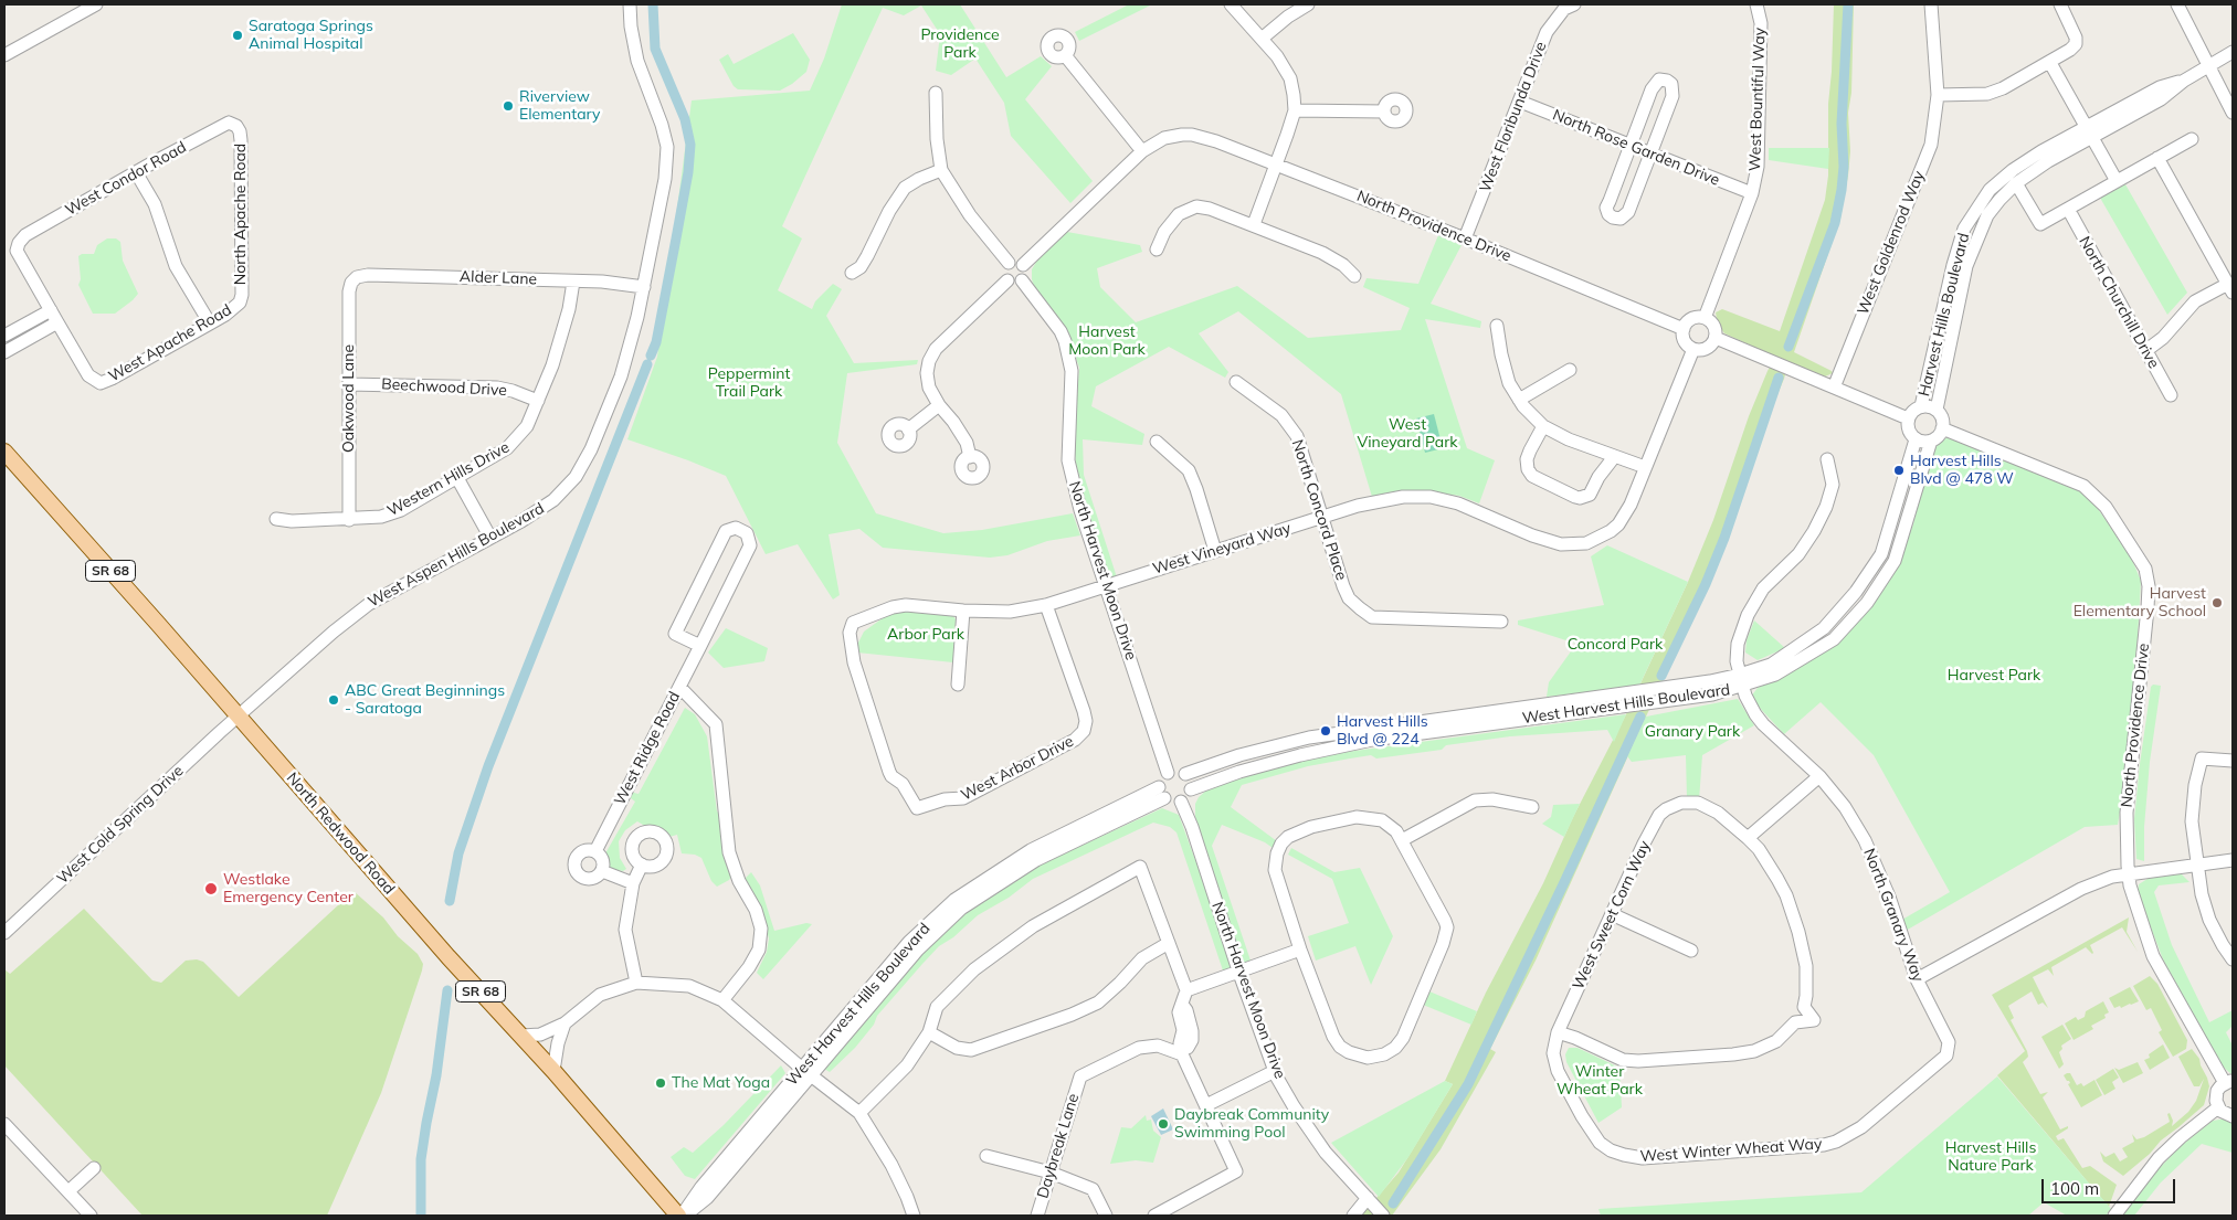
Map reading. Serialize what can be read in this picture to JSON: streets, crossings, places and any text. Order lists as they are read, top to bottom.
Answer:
{
  "streets": {
    "main road": ["SR 68", "North Redwood Road"],
    "street": [
      "West Bountiful Way",
      "West Floribunda Drive",
      "North Rose Garden Drive",
      "West Condor Road",
      "North Apache Road",
      "North Providence Drive",
      "West Goldenrod Way",
      "Alder Lane",
      "North Churchill Drive",
      "Harvest Hills Boulevard",
      "West Apache Road",
      "Beechwood Drive",
      "Oakwood Lane",
      "Western Hills Drive",
      "North Concord Place",
      "West Vineyard Way",
      "West Aspen Hills Boulevard",
      "North Harvest Moon Drive",
      "West Harvest Hills Boulevard",
      "West Ridge Road",
      "West Arbor Drive",
      "West Cold Spring Drive",
      "West Sweet Corn Way",
      "North Granary Way",
      "Daybreak Lane",
      "West Winter Wheat Way"
    ]
  },
  "crossings": [
    ["West Bountiful Way", "North Rose Garden Drive"],
    ["West Bountiful Way", "North Providence Drive"],
    ["West Floribunda Drive", "North Rose Garden Drive"],
    ["West Floribunda Drive", "North Providence Drive"],
    ["West Condor Road", "North Apache Road"],
    ["North Apache Road", "West Apache Road"],
    ["North Providence Drive", "Harvest Hills Boulevard"],
    ["North Providence Drive", "West Harvest Hills Boulevard"],
    ["Alder Lane", "Oakwood Lane"],
    ["Alder Lane", "Western Hills Drive"],
    ["Alder Lane", "West Aspen Hills Boulevard"],
    ["Harvest Hills Boulevard", "West Harvest Hills Boulevard"],
    ["Beechwood Drive", "Oakwood Lane"],
    ["Beechwood Drive", "Western Hills Drive"],
    ["Oakwood Lane", "Western Hills Drive"],
    ["North Concord Place", "West Vineyard Way"],
    ["West Vineyard Way", "North Harvest Moon Drive"],
    ["West Vineyard Way", "West Arbor Drive"],
    ["West Aspen Hills Boulevard", "West Cold Spring Drive"],
    ["West Aspen Hills Boulevard", "North Redwood Road"],
    ["North Harvest Moon Drive", "West Harvest Hills Boulevard"],
    ["West Harvest Hills Boulevard", "North Redwood Road"],
    ["West Harvest Hills Boulevard", "North Granary Way"],
    ["West Cold Spring Drive", "North Redwood Road"],
    ["West Sweet Corn Way", "West Winter Wheat Way"],
    ["North Granary Way", "West Winter Wheat Way"]
  ],
  "parks": [
    "Providence Park",
    "Harvest Moon Park",
    "Peppermint Trail Park",
    "West Vineyard Park",
    "Arbor Park",
    "Concord Park",
    "Harvest Park",
    "Granary Park",
    "Winter Wheat Park",
    "Harvest Hills Nature Park"
  ],
  "places": [
    "Saratoga Springs Animal Hospital",
    "Riverview Elementary",
    "Harvest Hills Blvd @ 478 W",
    "Harvest Elementary School",
    "ABC Great Beginnings - Saratoga",
    "Harvest Hills Blvd @ 224",
    "Westlake Emergency Center",
    "The Mat Yoga",
    "Daybreak Community Swimming Pool"
  ],
  "scale_bar": "100 m"
}
